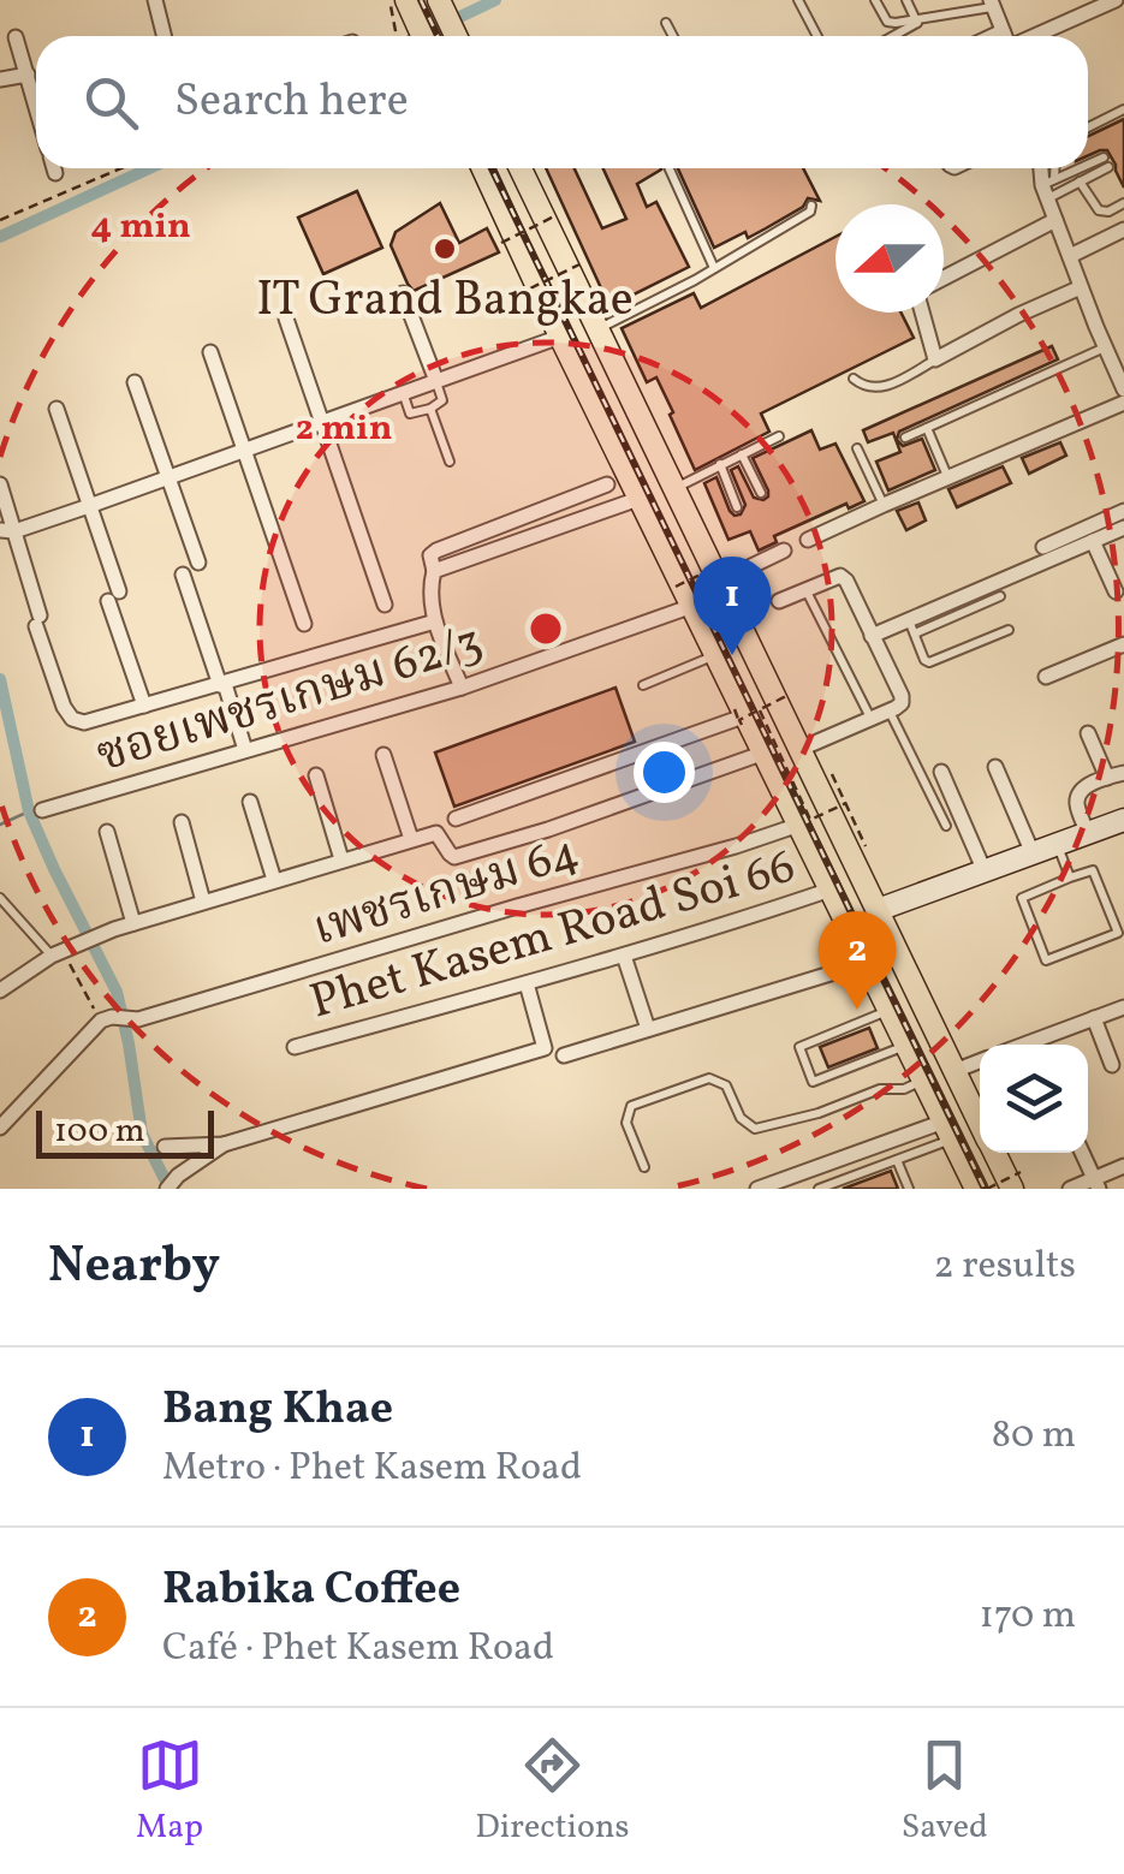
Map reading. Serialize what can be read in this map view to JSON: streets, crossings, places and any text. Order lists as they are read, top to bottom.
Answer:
{
  "streets": {
    "street": ["ซอยเพชรเกษม 62/3", "เพชรเกษม 64", "Phet Kasem Road Soi 66"]
  },
  "places": ["IT Grand Bangkae"],
  "scale_bar": "100 m",
  "north": "left",
  "page": {
    "search": "Search here",
    "pins": ["1", "2"],
    "scale": "100 m",
    "heading": ["Nearby", "2 results"],
    "list": [
      {
        "mark": "1",
        "name": "Bang Khae",
        "note": "Metro · Phet Kasem Road",
        "value": "80 m"
      },
      {
        "mark": "2",
        "name": "Rabika Coffee",
        "note": "Café · Phet Kasem Road",
        "value": "170 m"
      }
    ],
    "nav": ["Map", "Directions", "Saved"]
  },
  "rings": ["4 min", "2 min"]
}
